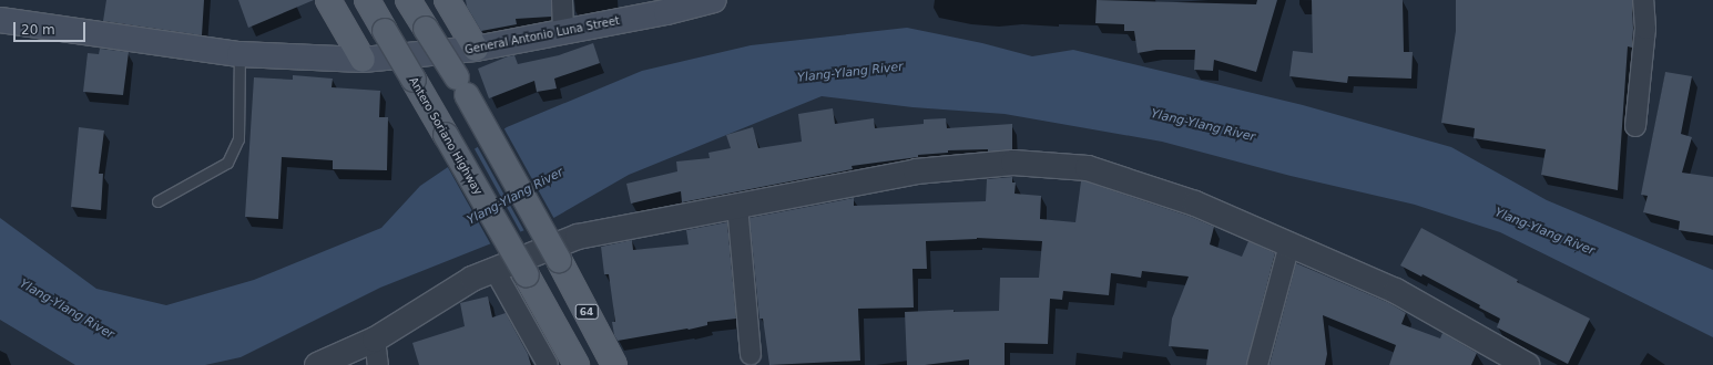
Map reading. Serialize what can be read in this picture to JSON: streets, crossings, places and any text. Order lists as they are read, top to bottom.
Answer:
{
  "streets": {
    "main road": ["General Antonio Luna Street", "Antero Soriano Highway", "64"]
  },
  "water": ["Ylang-Ylang River"],
  "scale_bar": "20 m"
}
